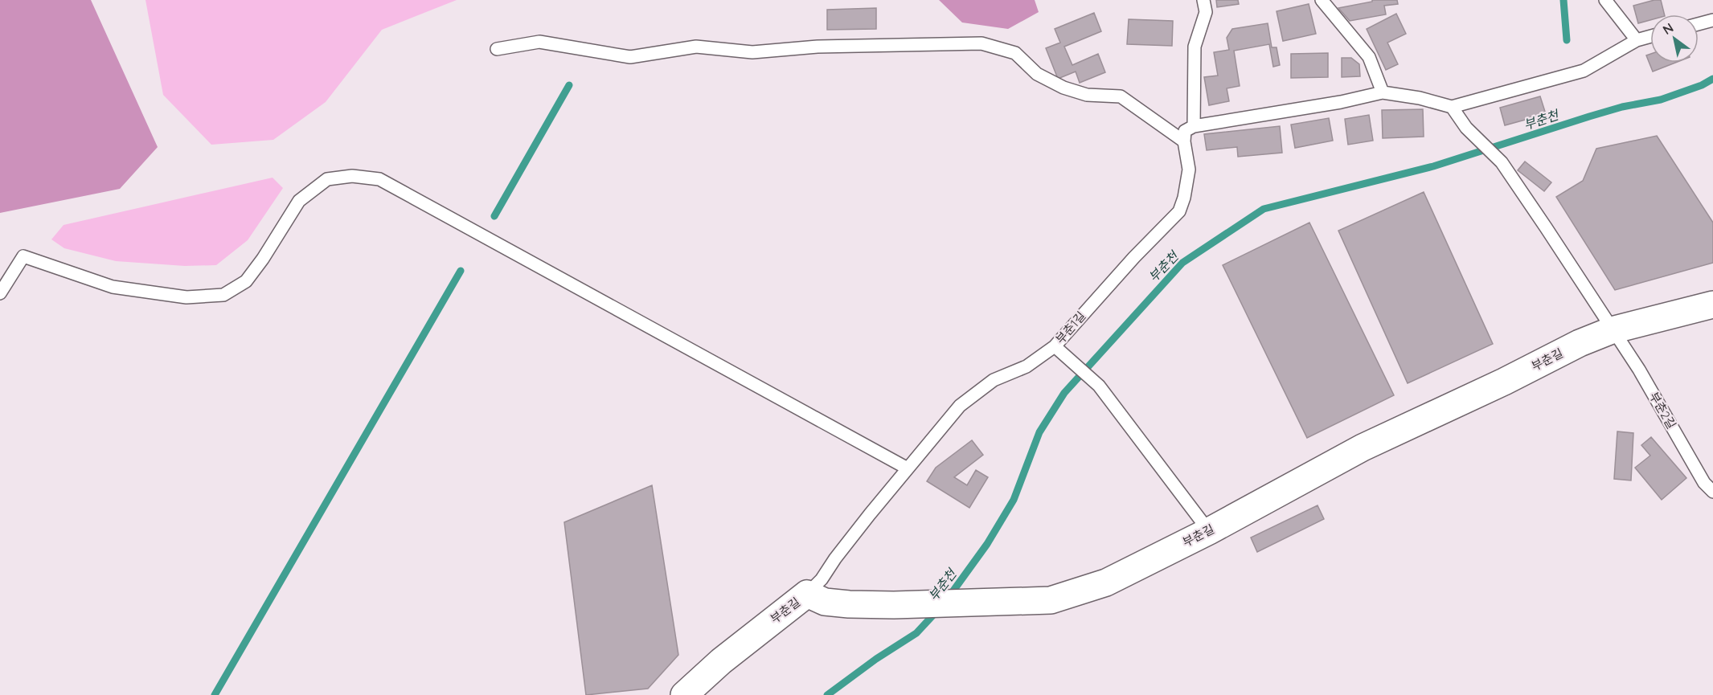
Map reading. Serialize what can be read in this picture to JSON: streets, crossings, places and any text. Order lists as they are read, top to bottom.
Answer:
{
  "streets": {
    "street": ["부춘길"],
    "lane": ["부춘1길", "부춘2길"]
  },
  "crossings": [
    ["부춘1길", "부춘길"],
    ["부춘길", "부춘2길"]
  ],
  "water": ["부춘천"],
  "north": "top left"
}
